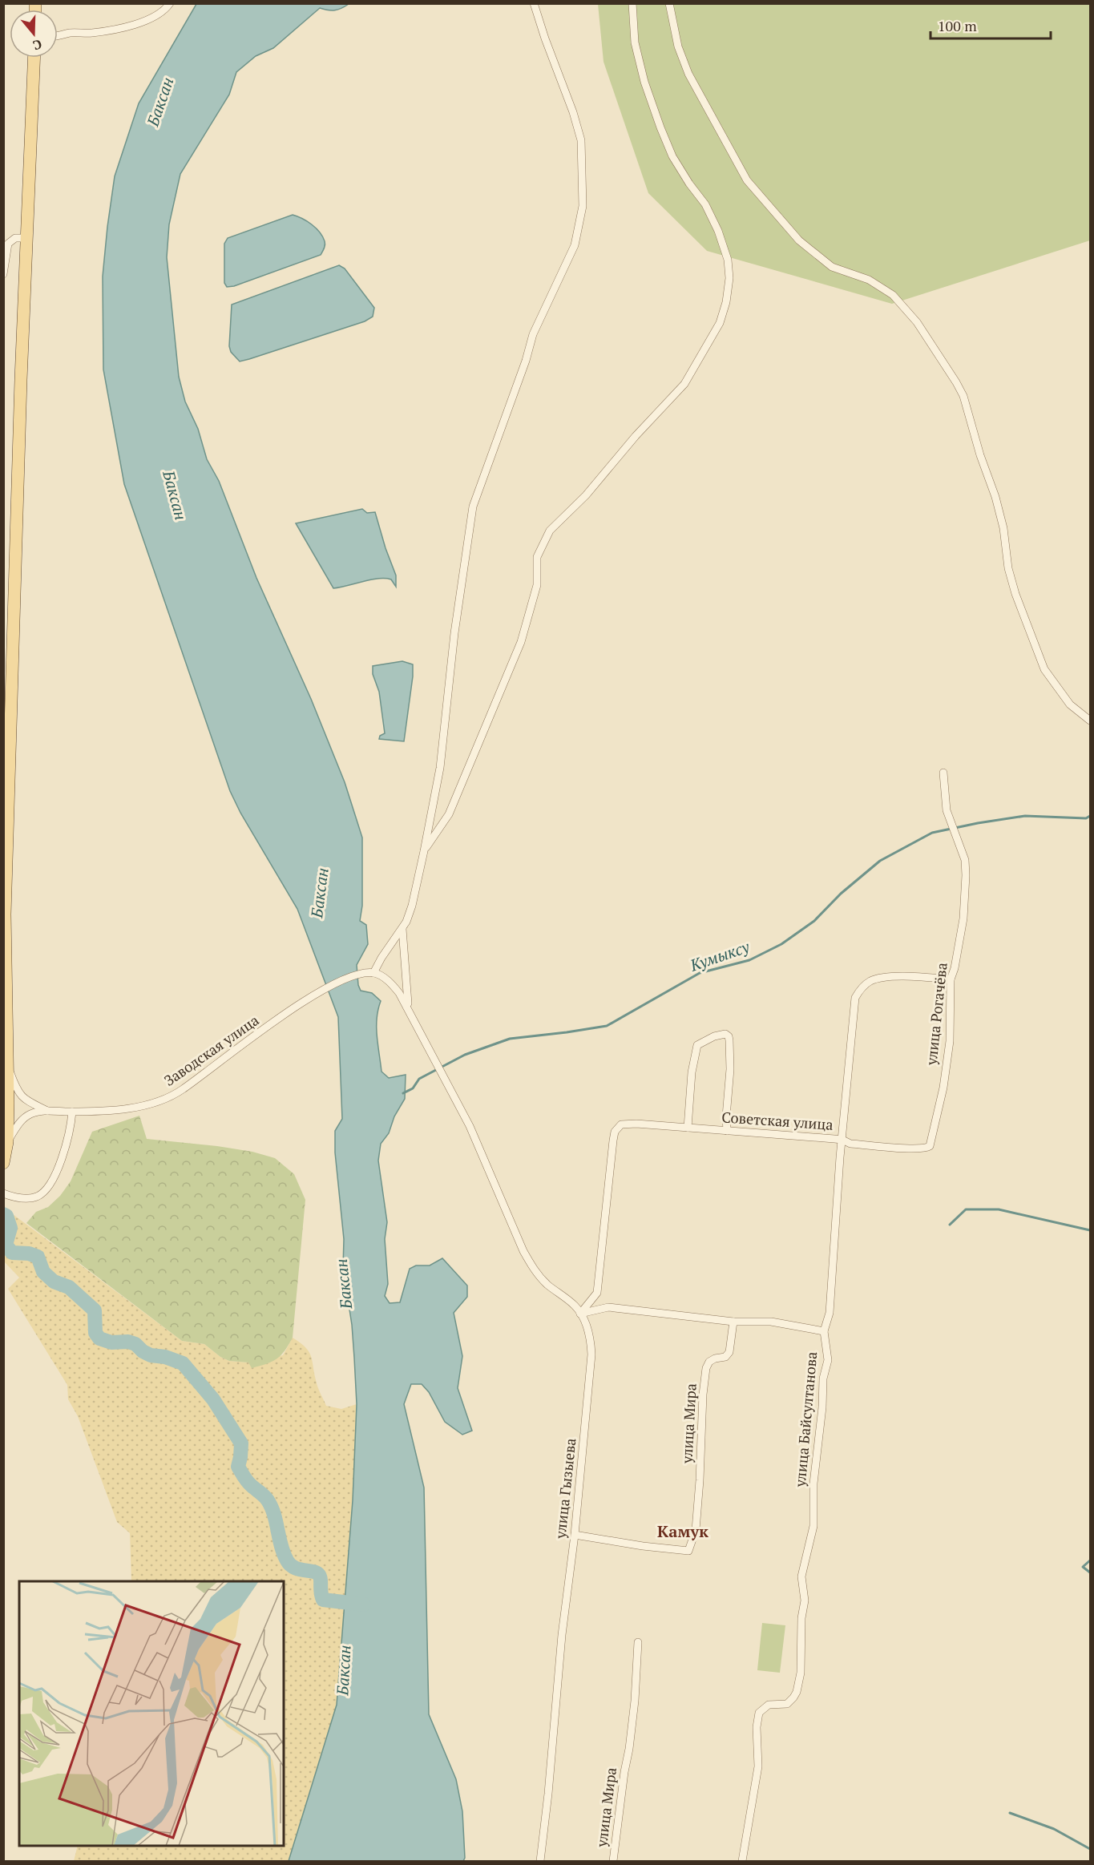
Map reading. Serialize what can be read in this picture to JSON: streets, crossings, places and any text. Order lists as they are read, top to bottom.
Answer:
{
  "streets": {
    "street": [
      "улица Рогачёва",
      "Заводская улица",
      "Советская улица",
      "улица Байсултанова",
      "улица Мира",
      "улица Гызыева"
    ]
  },
  "crossings": [
    ["улица Рогачёва", "Советская улица"],
    ["улица Рогачёва", "улица Байсултанова"],
    ["Советская улица", "улица Байсултанова"],
    ["Советская улица", "улица Гызыева"],
    ["улица Мира", "улица Гызыева"]
  ],
  "districts": ["Камук"],
  "water": ["Баксан", "Кумыксу"],
  "scale_bar": "100 m",
  "north": "bottom"
}
